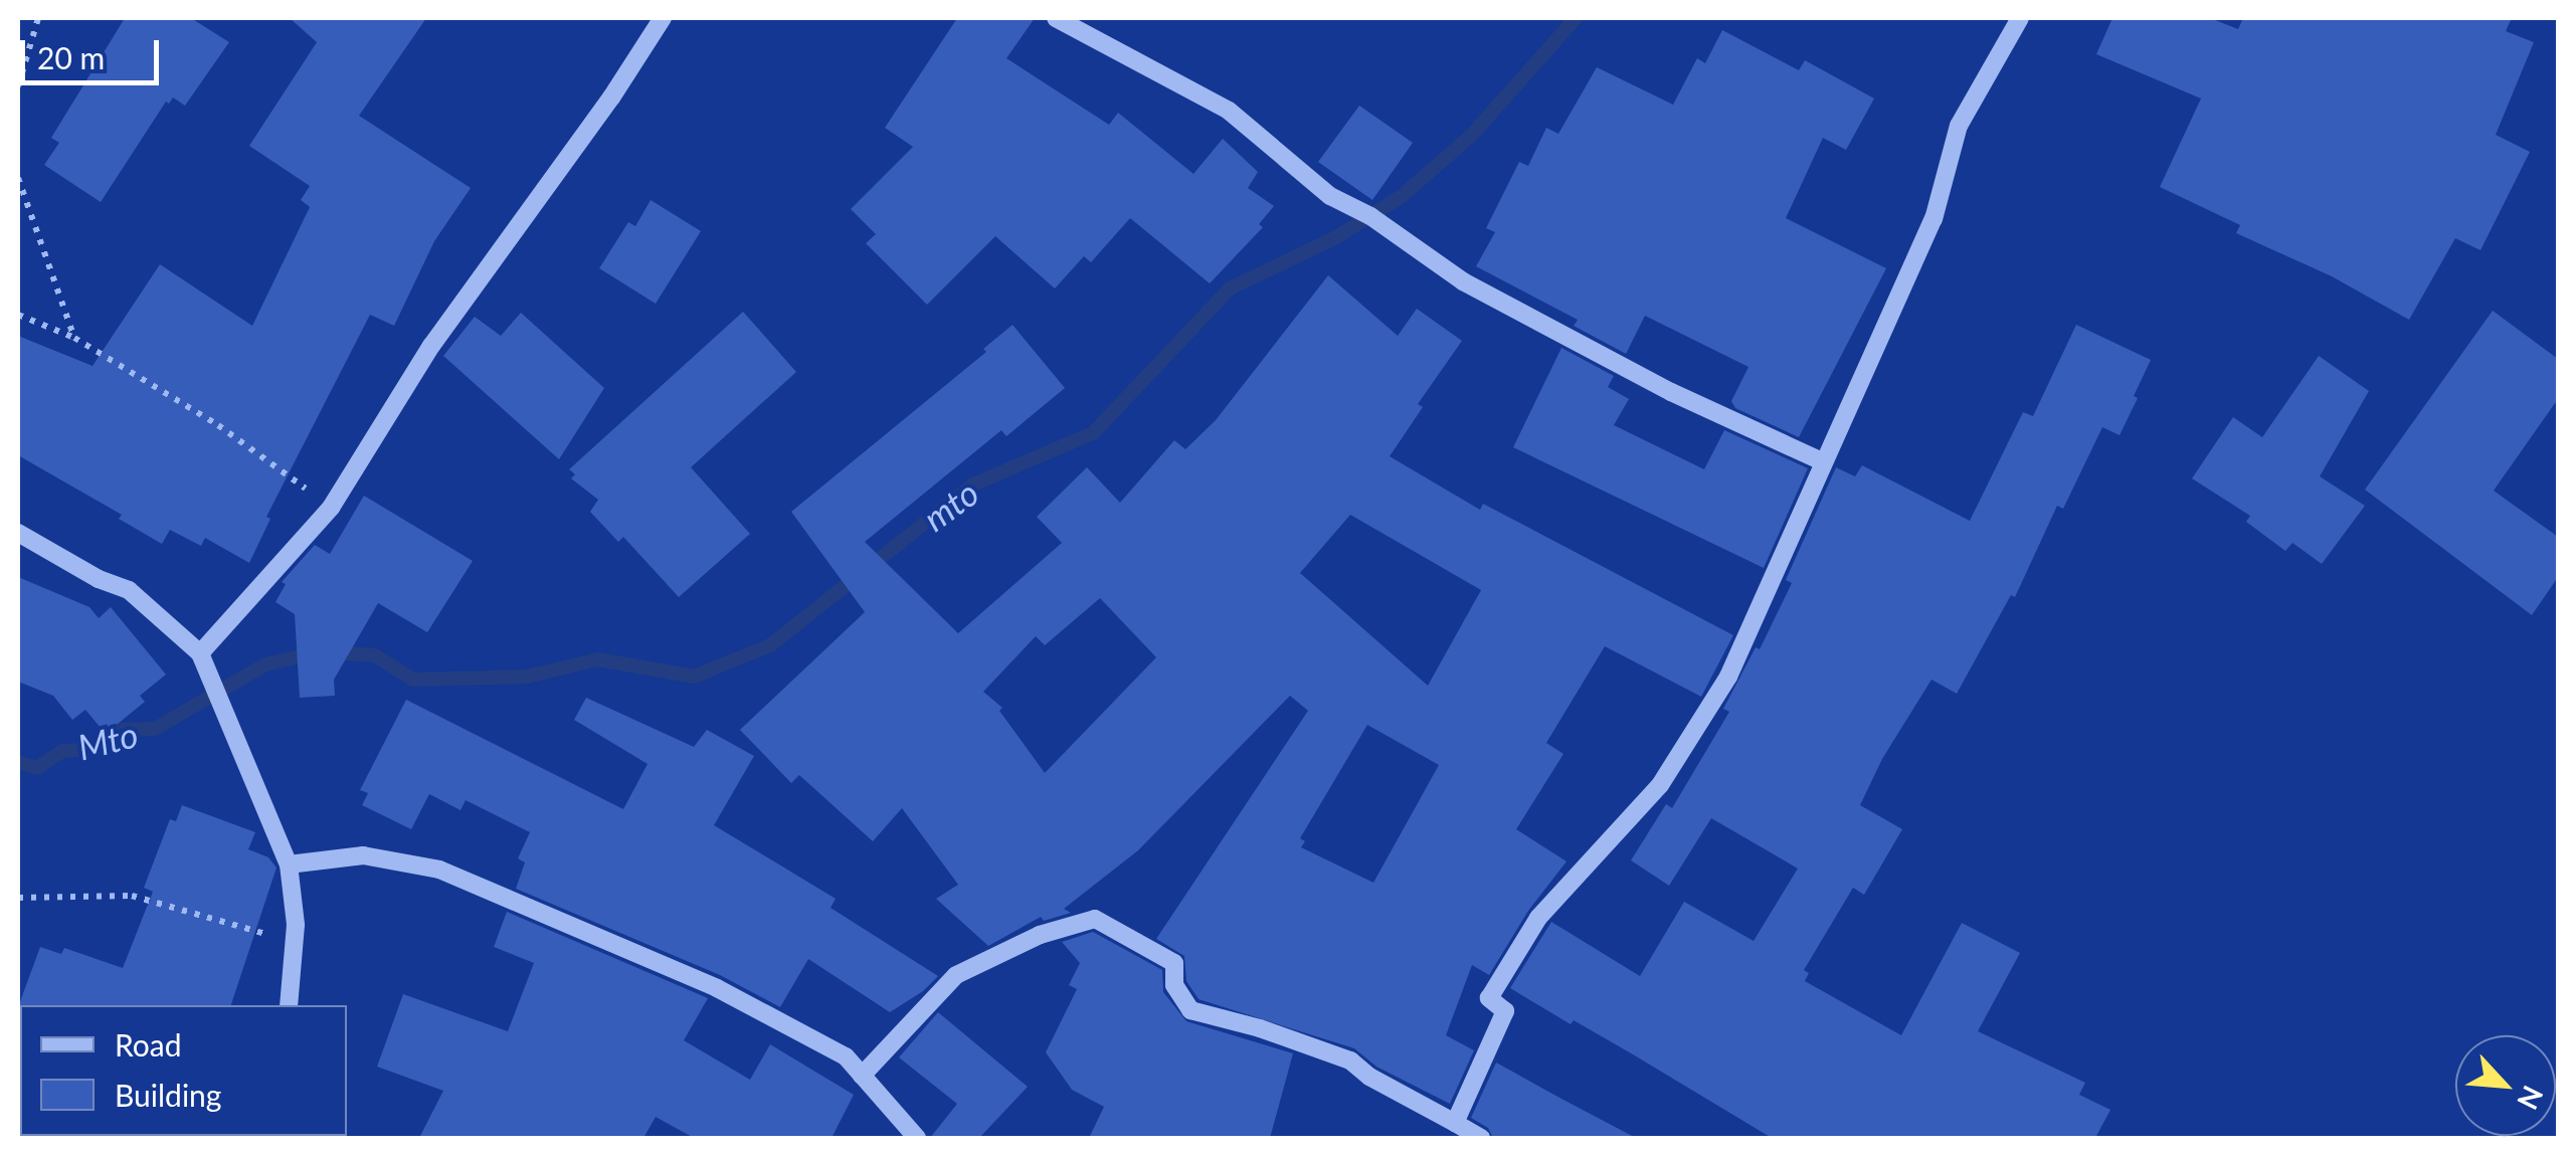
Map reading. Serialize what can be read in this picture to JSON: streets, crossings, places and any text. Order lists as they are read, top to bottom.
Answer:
{
  "water": ["mto", "Mto"],
  "legend": ["Road", "Building"],
  "scale_bar": "20 m",
  "north": "bottom right"
}
